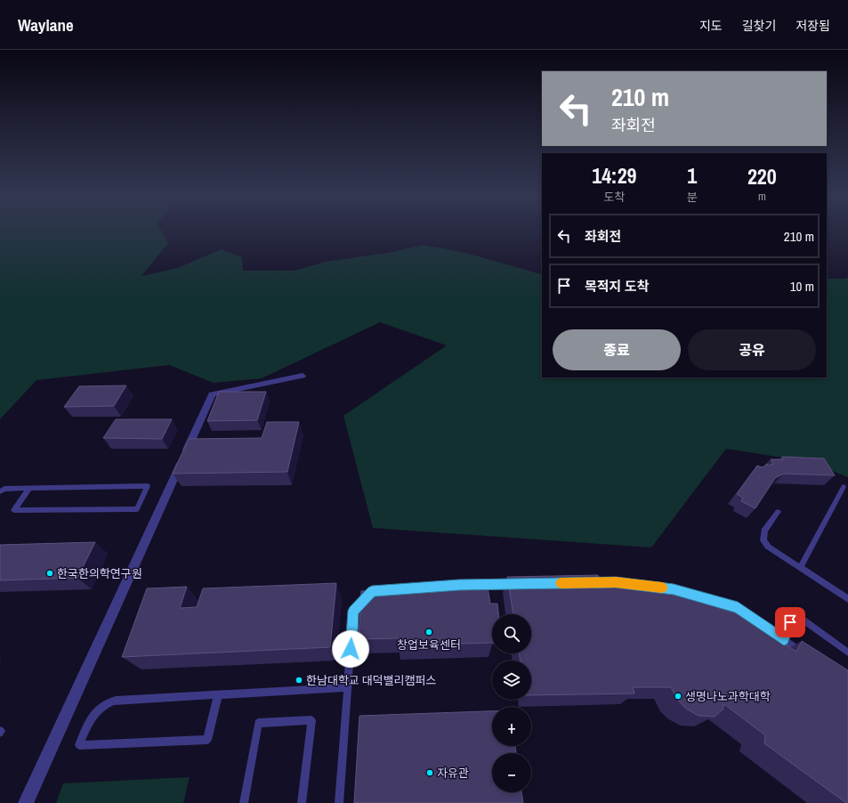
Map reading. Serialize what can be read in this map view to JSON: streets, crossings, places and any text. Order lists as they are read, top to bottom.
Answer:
{
  "places": [
    "한국한의학연구원",
    "창업보육센터",
    "한남대학교 대덕밸리캠퍼스",
    "생명나노과학대학",
    "자유관"
  ],
  "page": {
    "header": "Waylane",
    "nav": ["지도", "길찾기", "저장됨"],
    "turn": ["210 m", "좌회전"],
    "eta": [
      "14:29",
      "도착",
      "1",
      "분",
      "220",
      "m"
    ],
    "list": [
      {
        "name": "좌회전",
        "value": "210 m"
      },
      {
        "name": "목적지 도착",
        "value": "10 m"
      }
    ],
    "buttons": ["종료", "공유"],
    "map_buttons": ["+", "−"]
  }
}
